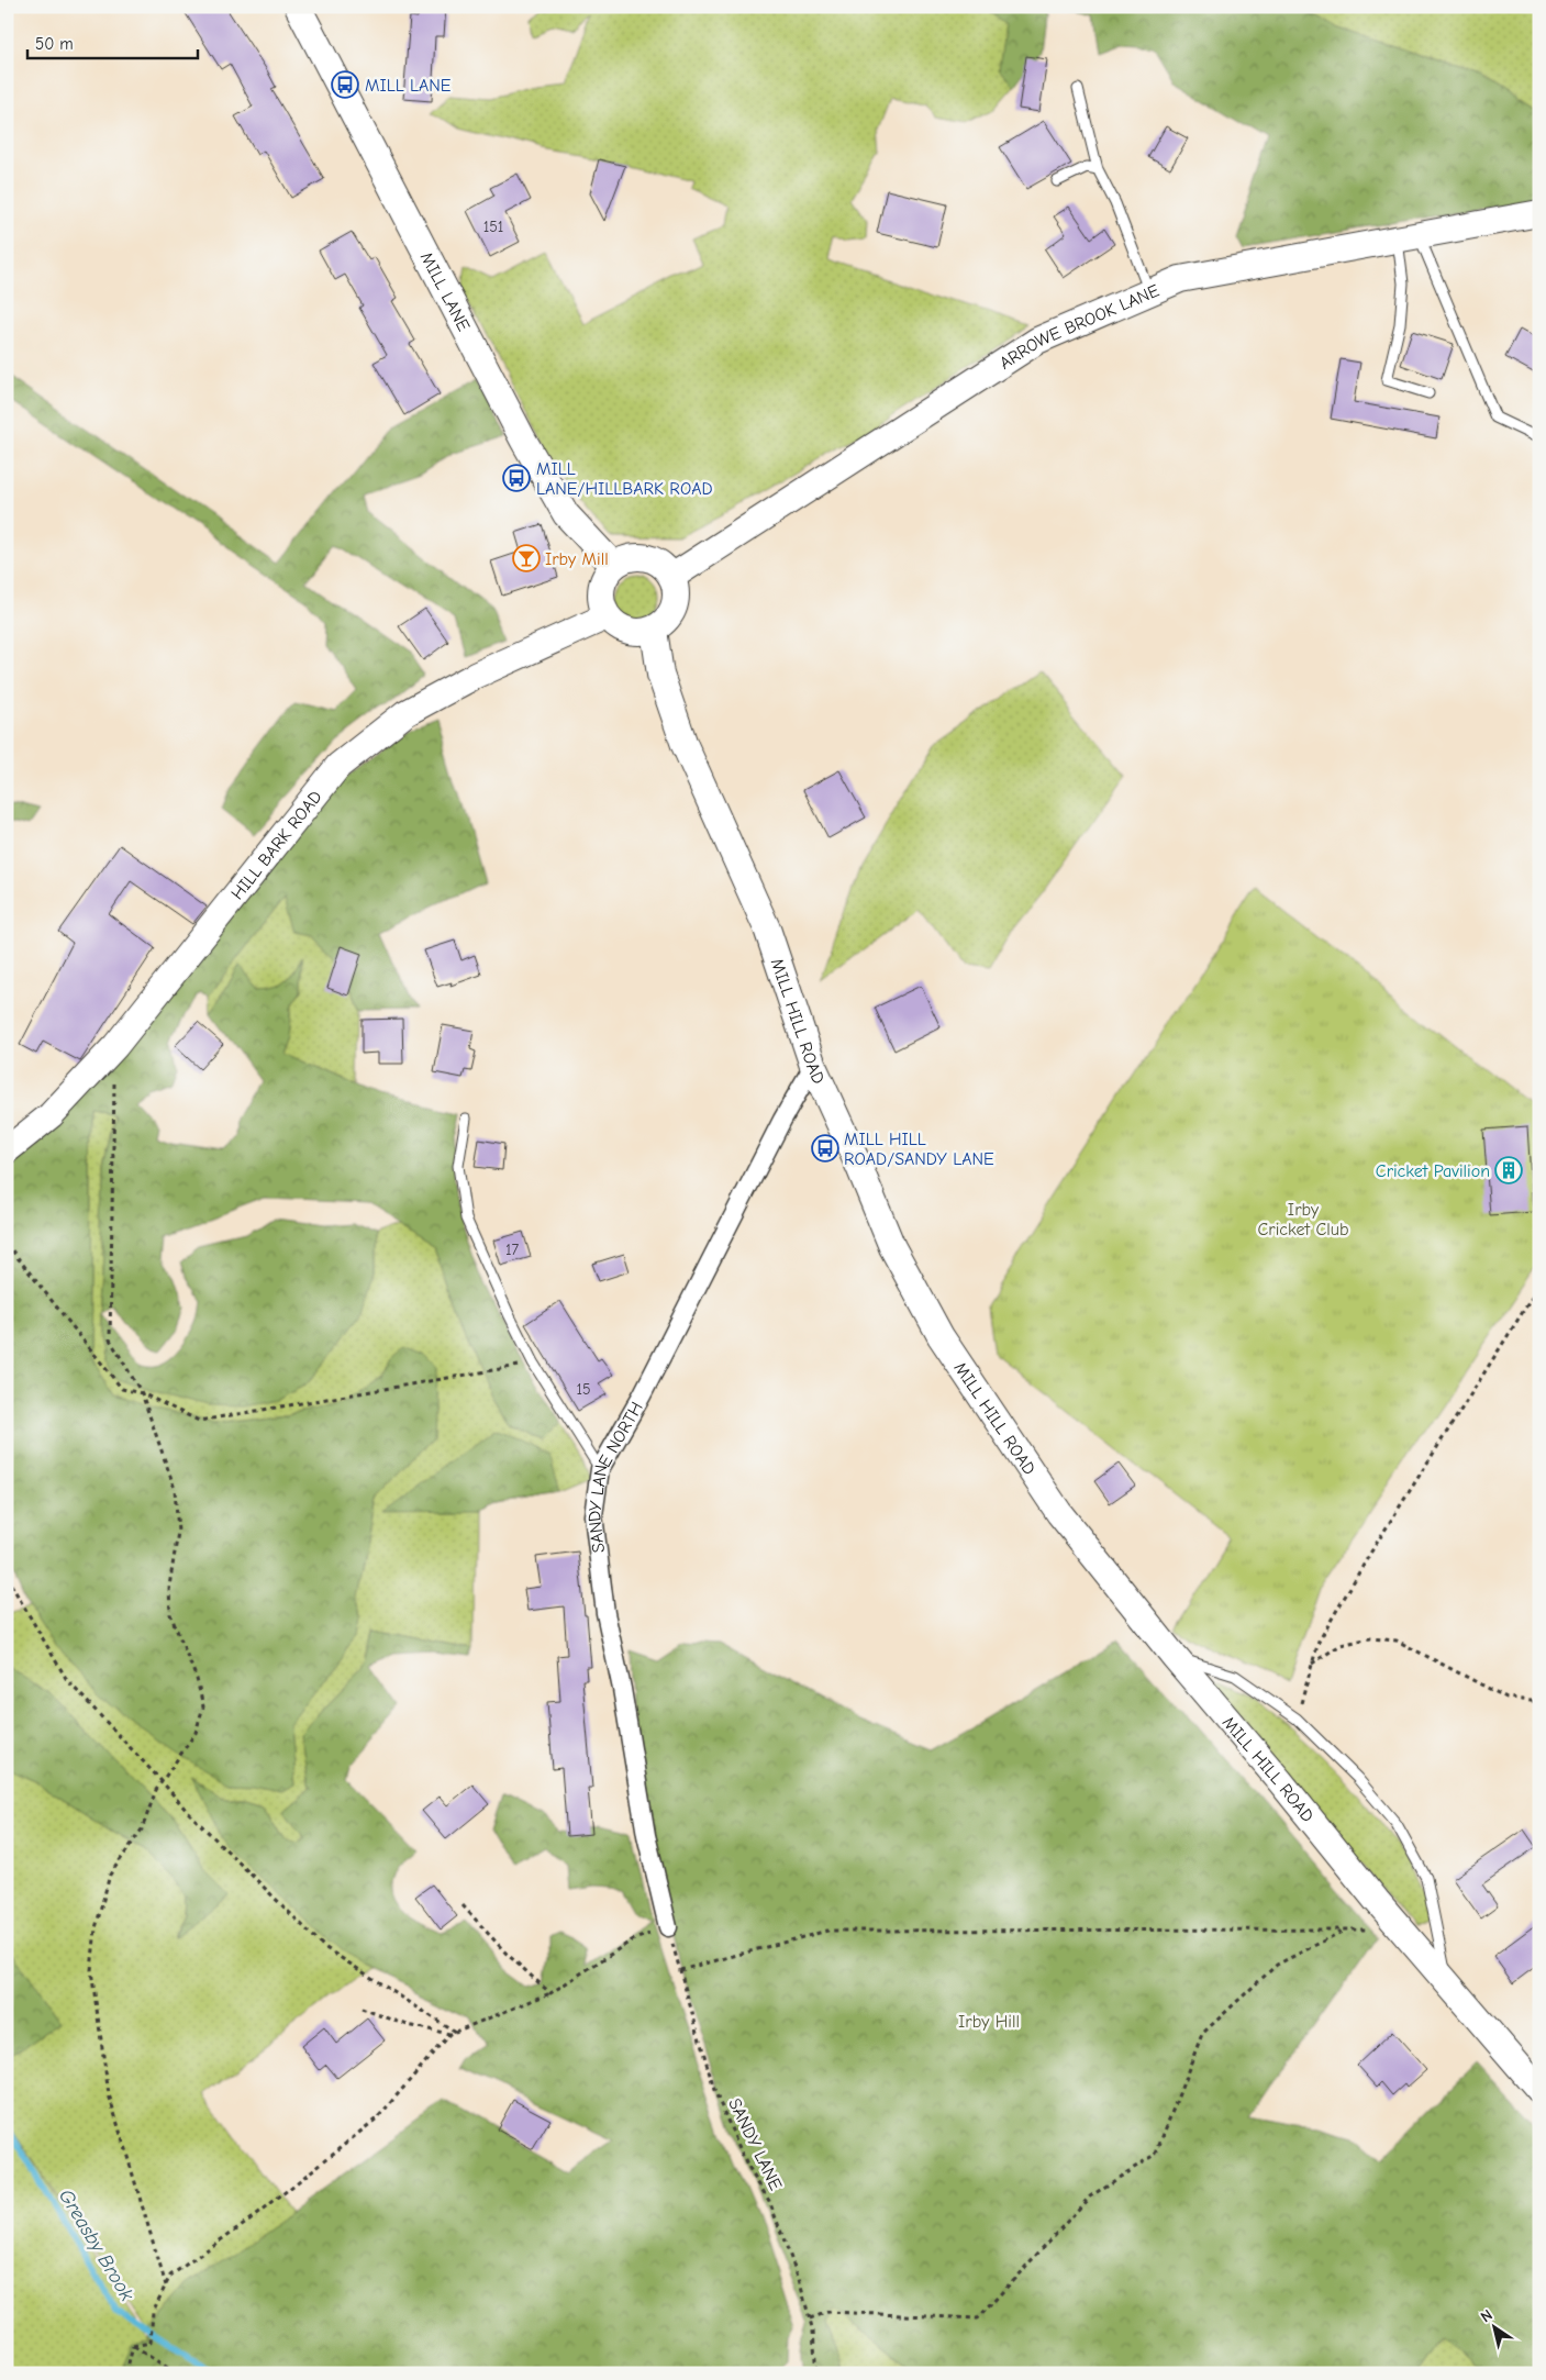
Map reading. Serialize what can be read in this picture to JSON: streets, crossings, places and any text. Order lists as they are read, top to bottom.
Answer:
{
  "streets": {
    "street": [
      "MILL LANE",
      "ARROWE BROOK LANE",
      "HILL BARK ROAD",
      "MILL HILL ROAD",
      "SANDY LANE NORTH"
    ],
    "path": ["SANDY LANE"]
  },
  "crossings": [
    ["MILL LANE", "ARROWE BROOK LANE"],
    ["MILL LANE", "HILL BARK ROAD"],
    ["MILL LANE", "MILL HILL ROAD"],
    ["ARROWE BROOK LANE", "HILL BARK ROAD"],
    ["ARROWE BROOK LANE", "MILL HILL ROAD"],
    ["HILL BARK ROAD", "MILL HILL ROAD"],
    ["MILL HILL ROAD", "SANDY LANE NORTH"],
    ["SANDY LANE NORTH", "SANDY LANE"]
  ],
  "water": ["Greasby Brook"],
  "parks": ["Irby Cricket Club", "Irby Hill"],
  "places": {
    "bus stop": ["MILL LANE", "MILL LANE/HILLBARK ROAD", "MILL HILL ROAD/SANDY LANE"],
    "bar": ["Irby Mill"],
    "building": ["Cricket Pavilion"]
  },
  "house_numbers": ["151", "17", "15"],
  "scale_bar": "50 m",
  "north": "top left"
}
